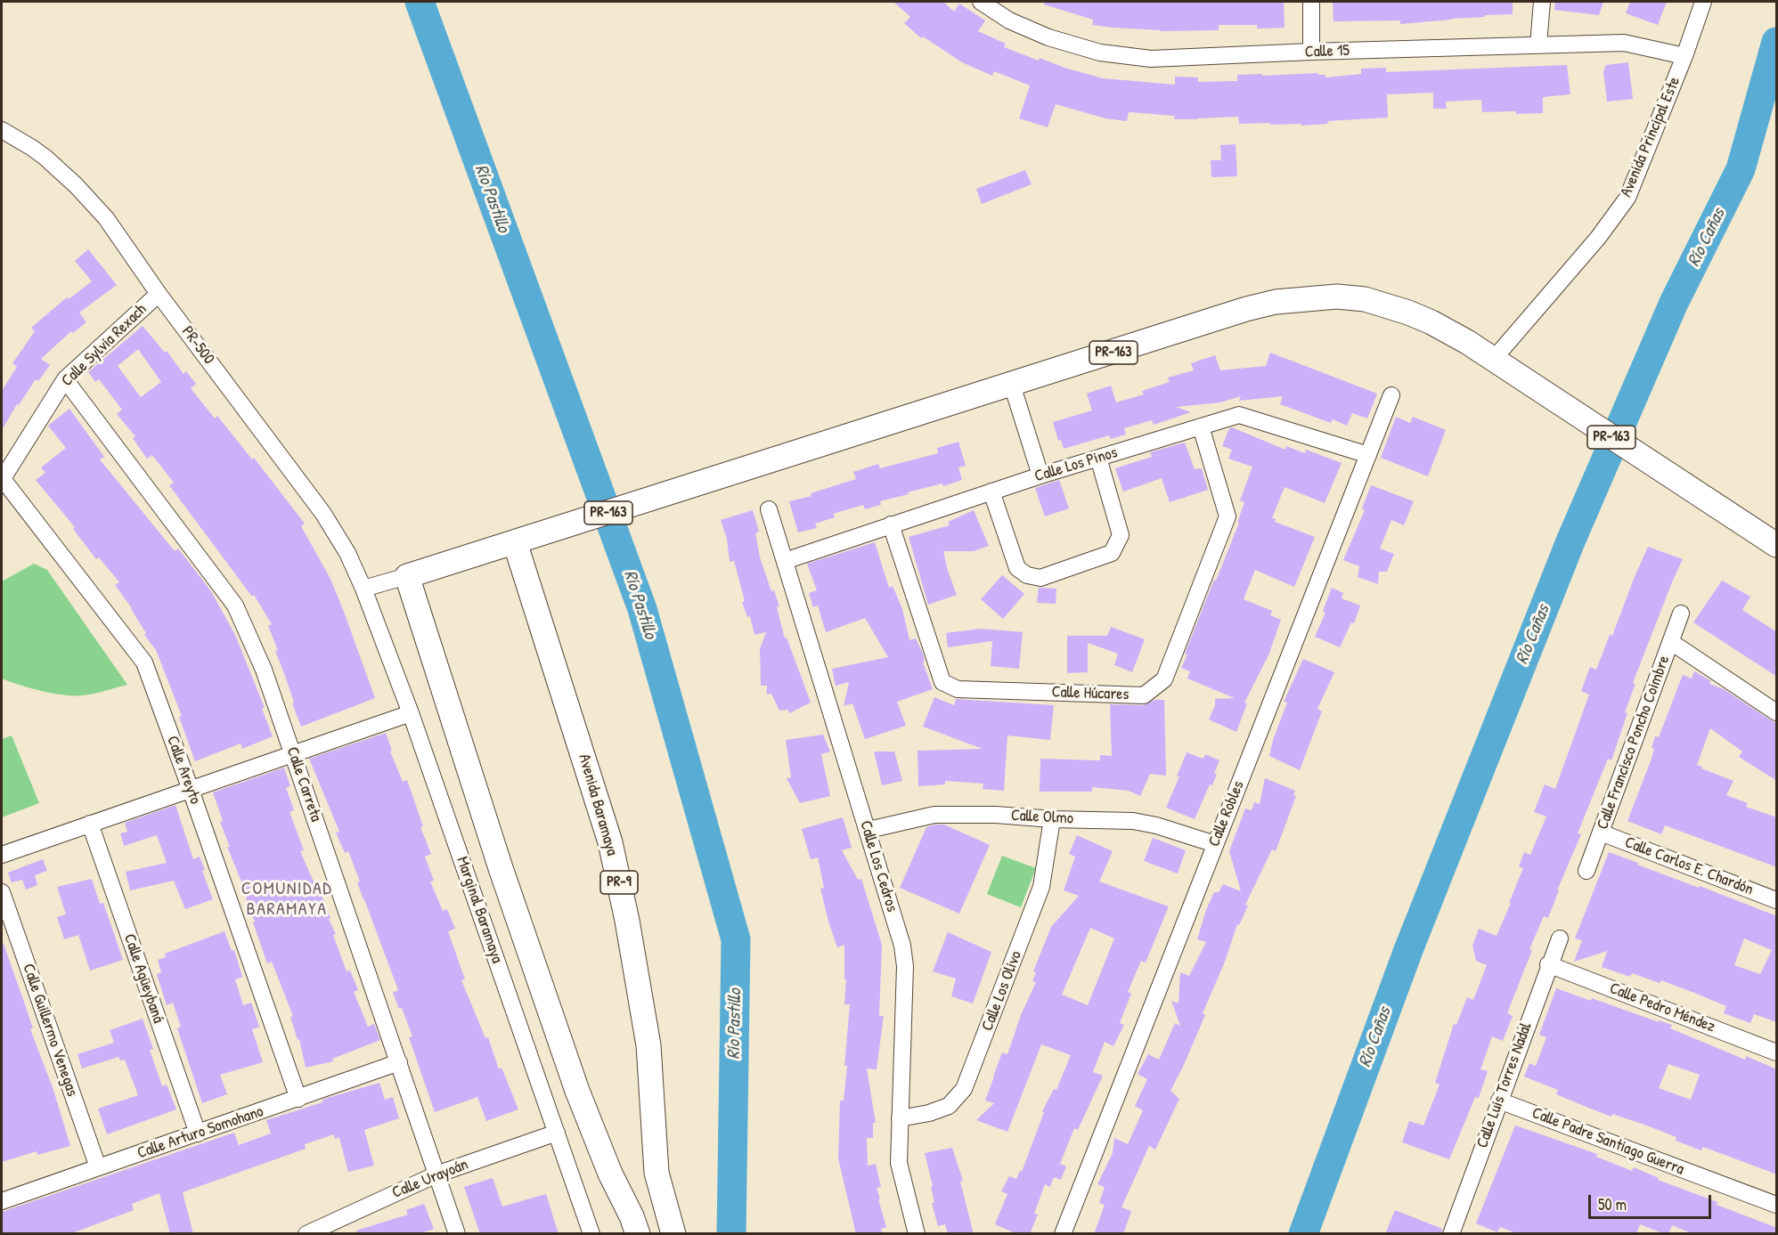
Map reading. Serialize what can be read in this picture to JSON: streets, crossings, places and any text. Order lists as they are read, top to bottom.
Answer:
{
  "streets": {
    "highway": ["PR-163", "Avenida Baramaya", "PR-9"],
    "street": [
      "Calle 15",
      "Avenida Principal Este",
      "Calle Sylvia Rexach",
      "PR-500",
      "Calle Los Pinos",
      "Calle Húcares",
      "Calle Francisco Poncho Coimbre",
      "Calle Areyto",
      "Calle Carreta",
      "Calle Robles",
      "Calle Olmo",
      "Calle Los Cedros",
      "Calle Carlos E. Chardón",
      "Marginal Baramaya",
      "Calle Agüeybaná",
      "Calle Los Olivo",
      "Calle Pedro Méndez",
      "Calle Guillermo Venegas",
      "Calle Luis Torres Nadal",
      "Calle Arturo Somohano",
      "Calle Padre Santiago Guerra",
      "Calle Urayoán"
    ]
  },
  "crossings": [
    ["Calle 15", "Avenida Principal Este"],
    ["Avenida Principal Este", "PR-163"],
    ["Calle Sylvia Rexach", "PR-500"],
    ["Calle Sylvia Rexach", "Calle Areyto"],
    ["Calle Sylvia Rexach", "Calle Carreta"],
    ["PR-500", "PR-163"],
    ["PR-500", "Marginal Baramaya"],
    ["PR-163", "Avenida Baramaya"],
    ["PR-163", "Marginal Baramaya"],
    ["Calle Los Pinos", "Calle Húcares"],
    ["Calle Los Pinos", "Calle Robles"],
    ["Calle Los Pinos", "Calle Los Cedros"],
    ["Calle Francisco Poncho Coimbre", "Calle Carlos E. Chardón"],
    ["Calle Areyto", "Calle Arturo Somohano"],
    ["Calle Carreta", "Calle Arturo Somohano"],
    ["Calle Carreta", "Calle Urayoán"],
    ["Calle Robles", "Calle Olmo"],
    ["Calle Olmo", "Calle Los Cedros"],
    ["Calle Olmo", "Calle Los Olivo"],
    ["Calle Los Cedros", "Calle Los Olivo"],
    ["Marginal Baramaya", "Calle Urayoán"],
    ["Calle Agüeybaná", "Calle Arturo Somohano"],
    ["Calle Pedro Méndez", "Calle Luis Torres Nadal"],
    ["Calle Guillermo Venegas", "Calle Arturo Somohano"],
    ["Calle Luis Torres Nadal", "Calle Padre Santiago Guerra"]
  ],
  "districts": ["COMUNIDAD BARAMAYA"],
  "water": ["Río Pastillo", "Río Cañas"],
  "scale_bar": "50 m"
}
